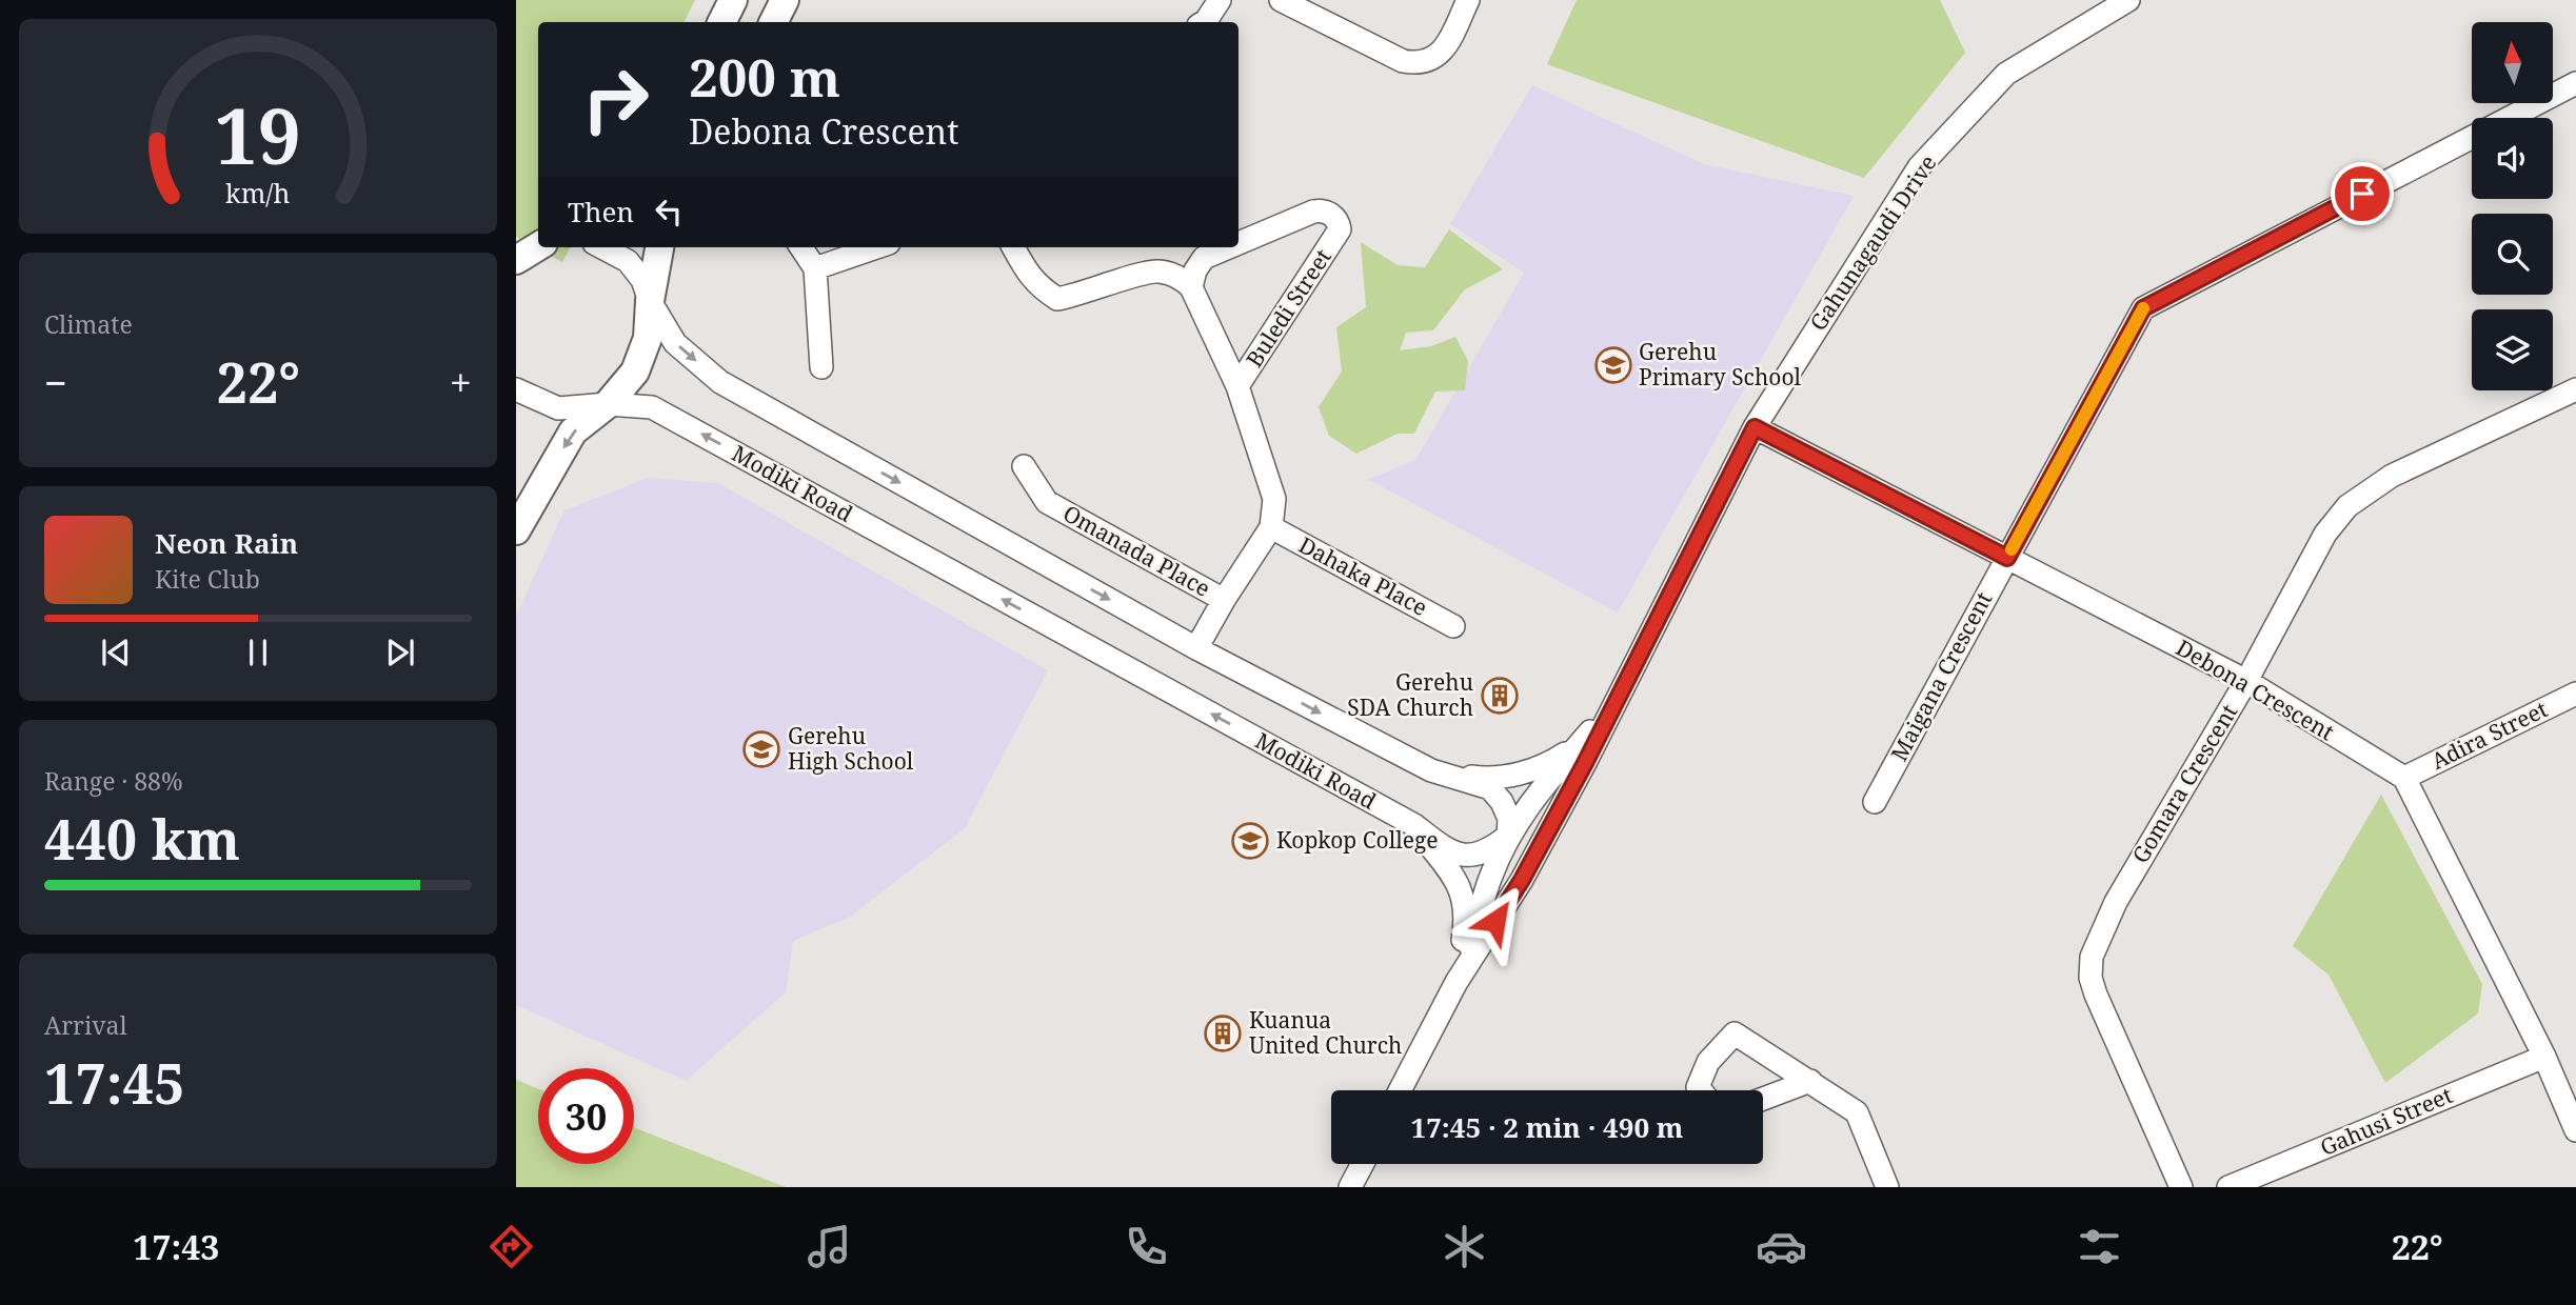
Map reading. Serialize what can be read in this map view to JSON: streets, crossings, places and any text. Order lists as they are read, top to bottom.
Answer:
{
  "streets": {
    "street": [
      "Gahunagaudi Drive",
      "Buledi Street",
      "Modiki Road",
      "Omanada Place",
      "Dahaka Place",
      "Maigana Crescent",
      "Debona Crescent",
      "Adira Street",
      "Gomara Crescent",
      "Gahusi Street"
    ]
  },
  "crossings": [
    ["Gahunagaudi Drive", "Modiki Road"],
    ["Gahunagaudi Drive", "Debona Crescent"],
    ["Maigana Crescent", "Debona Crescent"],
    ["Debona Crescent", "Adira Street"],
    ["Debona Crescent", "Gomara Crescent"]
  ],
  "places": {
    "school or university": ["Gerehu Primary School", "Gerehu High School", "Kopkop College"],
    "building": ["Gerehu SDA Church", "Kuanua United Church"]
  },
  "north": "top",
  "page": {
    "turn": ["200 m", "Debona Crescent"],
    "then": "Then",
    "tile": [
      "Climate",
      ["Range · 88%", "440 km"],
      ["Arrival", "17:45"]
    ],
    "heat": ["−", "22°", "+"],
    "song": ["Neon Rain", "Kite Club"],
    "limit": "30",
    "trip": "17:45 · 2 min · 490 m",
    "tabs": ["17:43", "22°"],
    "gauge": ["19", "km/h"]
  }
}
